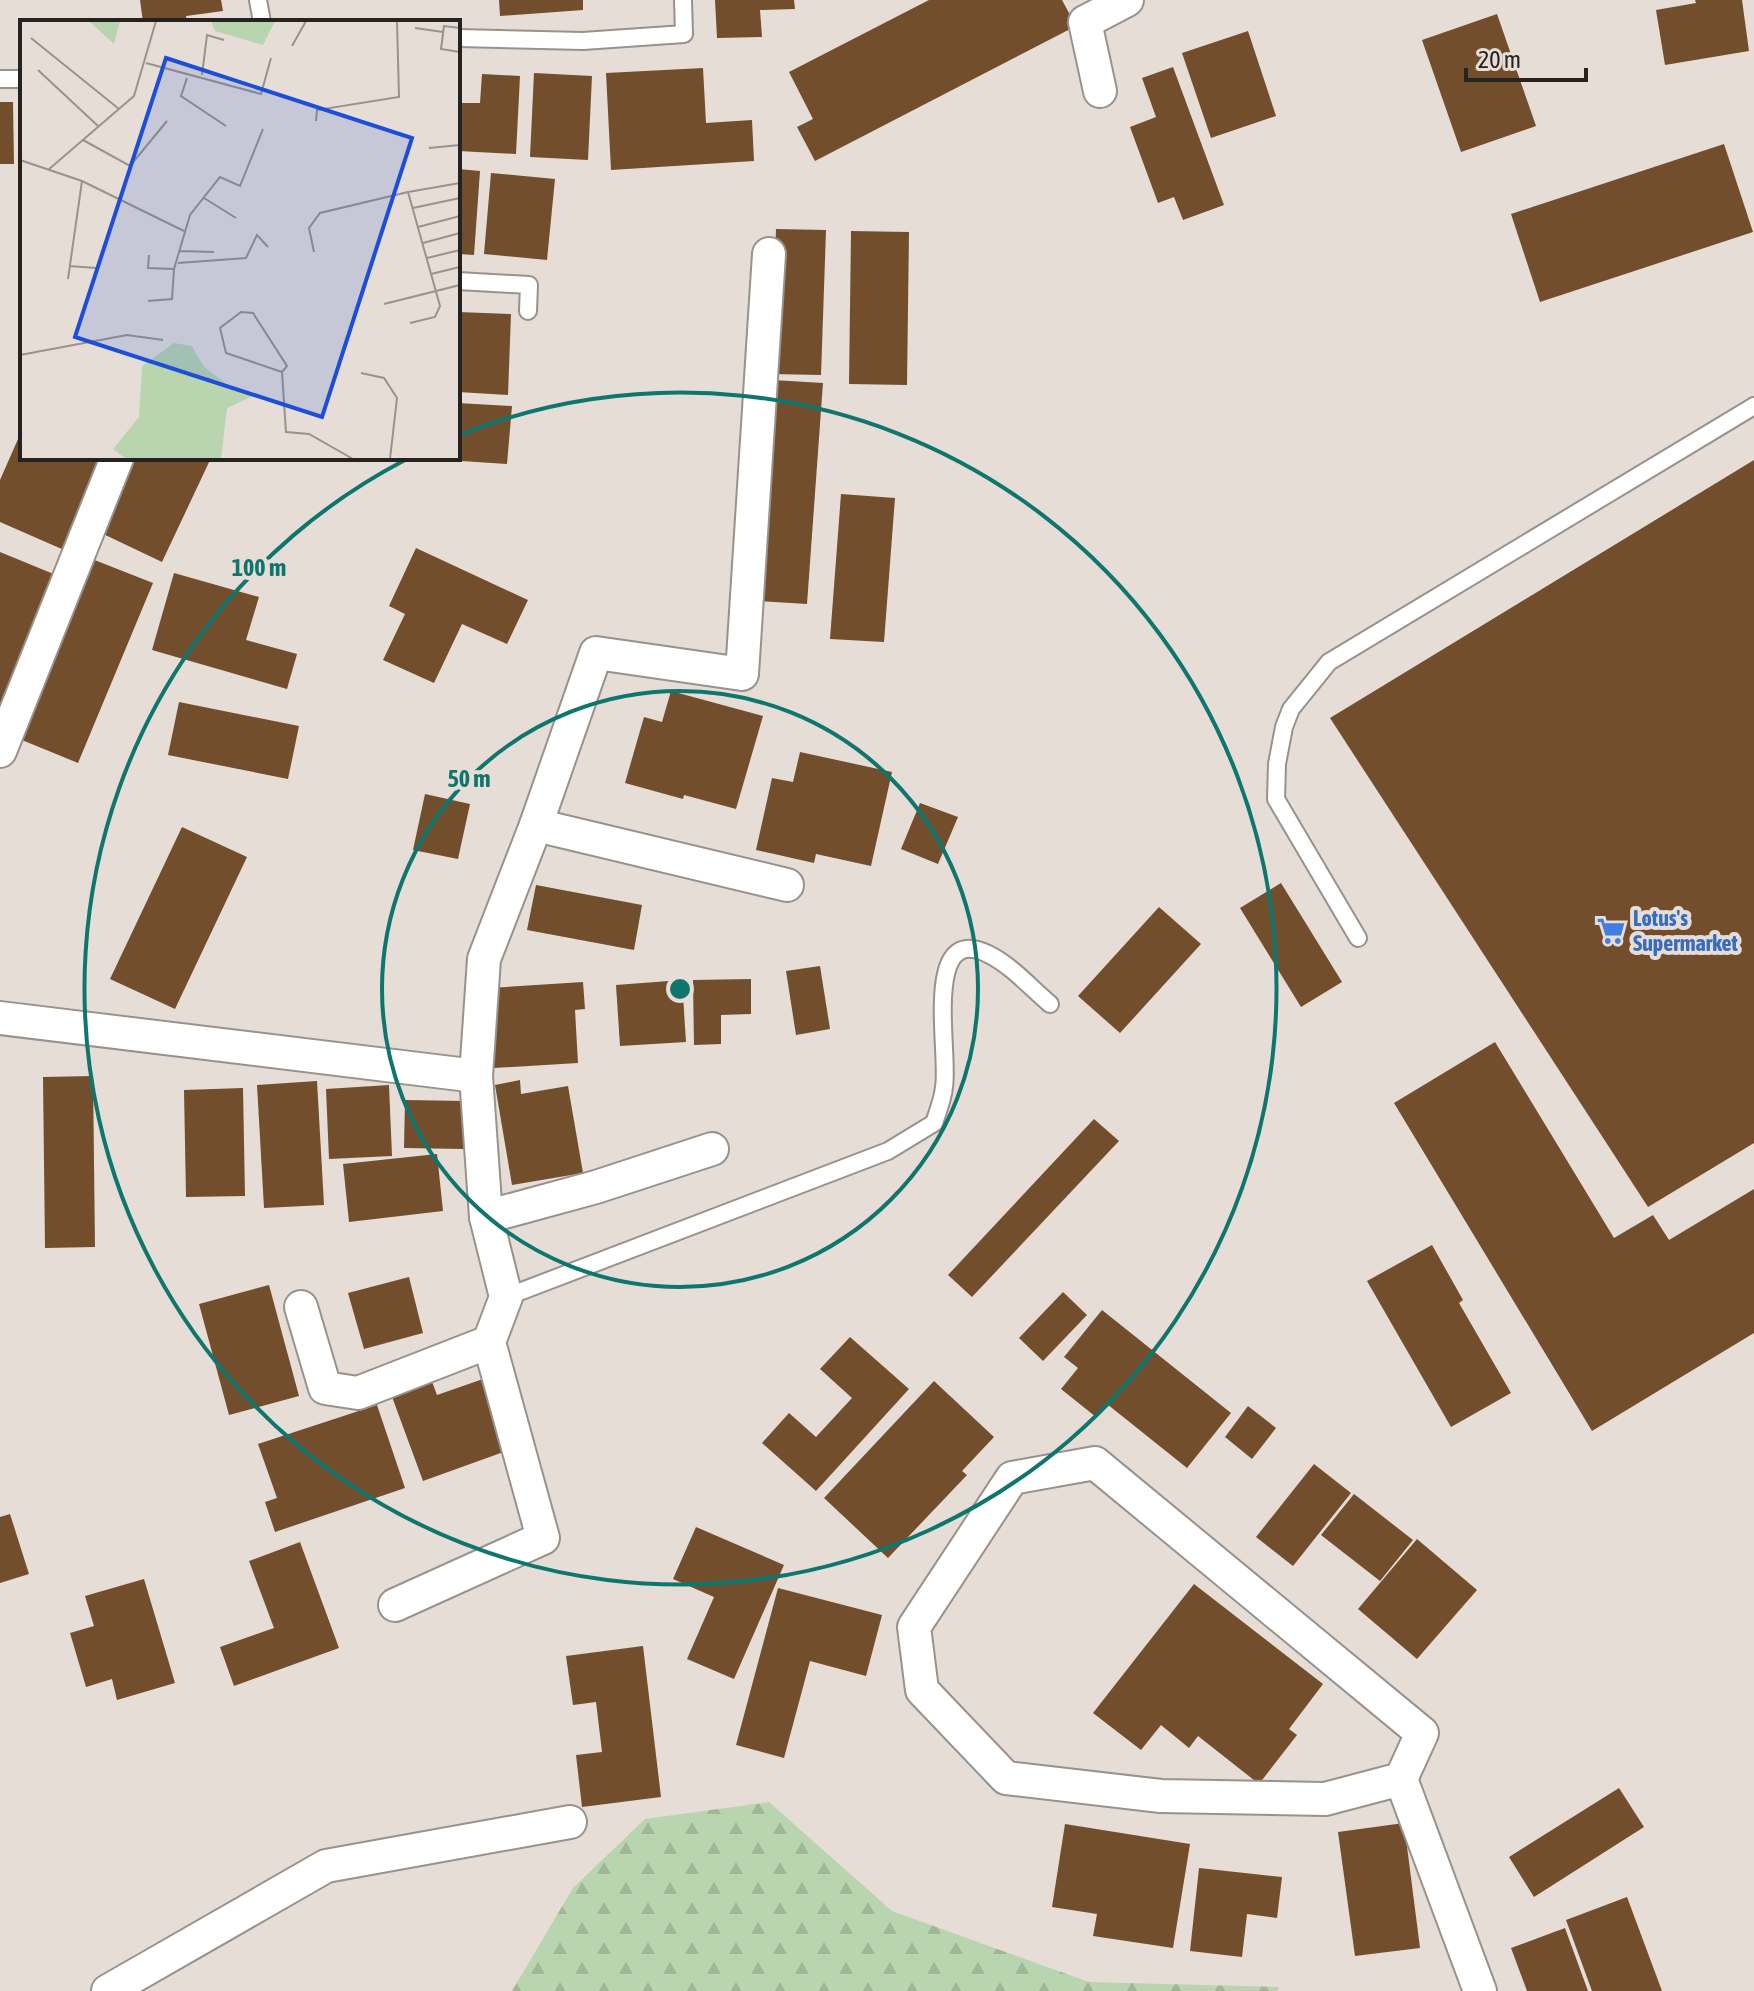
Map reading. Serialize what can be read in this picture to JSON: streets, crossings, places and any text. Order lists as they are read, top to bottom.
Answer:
{
  "places": {
    "supermarket": ["Lotus's Supermarket"]
  },
  "scale_bar": "20 m",
  "rings": ["100 m", "50 m"]
}
